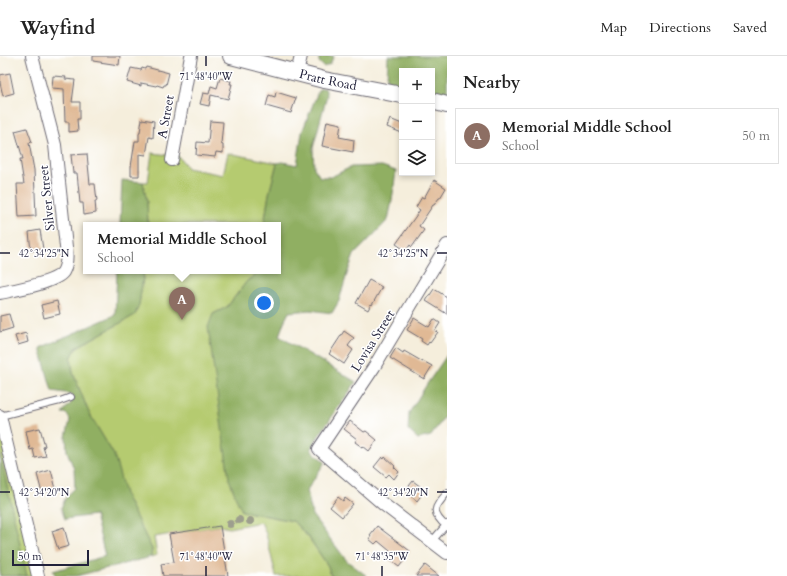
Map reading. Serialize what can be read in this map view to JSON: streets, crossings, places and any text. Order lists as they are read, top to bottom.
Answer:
{
  "streets": {
    "street": [
      "Pratt Road",
      "A Street",
      "Silver Street",
      "Lovisa Street"
    ]
  },
  "scale_bar": "50 m",
  "page": {
    "header": "Wayfind",
    "nav": ["Map", "Directions", "Saved"],
    "heading": "Nearby",
    "map_buttons": ["+", "−"],
    "list": [
      {
        "mark": "A",
        "name": "Memorial Middle School",
        "note": "School",
        "value": "50 m"
      }
    ],
    "popup": ["Memorial Middle School", "School"],
    "pins": "A",
    "scale": "50 m"
  },
  "coordinates": [
    "71°48'40\"W",
    "42°34'25\"N",
    "42°34'20\"N",
    "71°48'35\"W"
  ]
}
